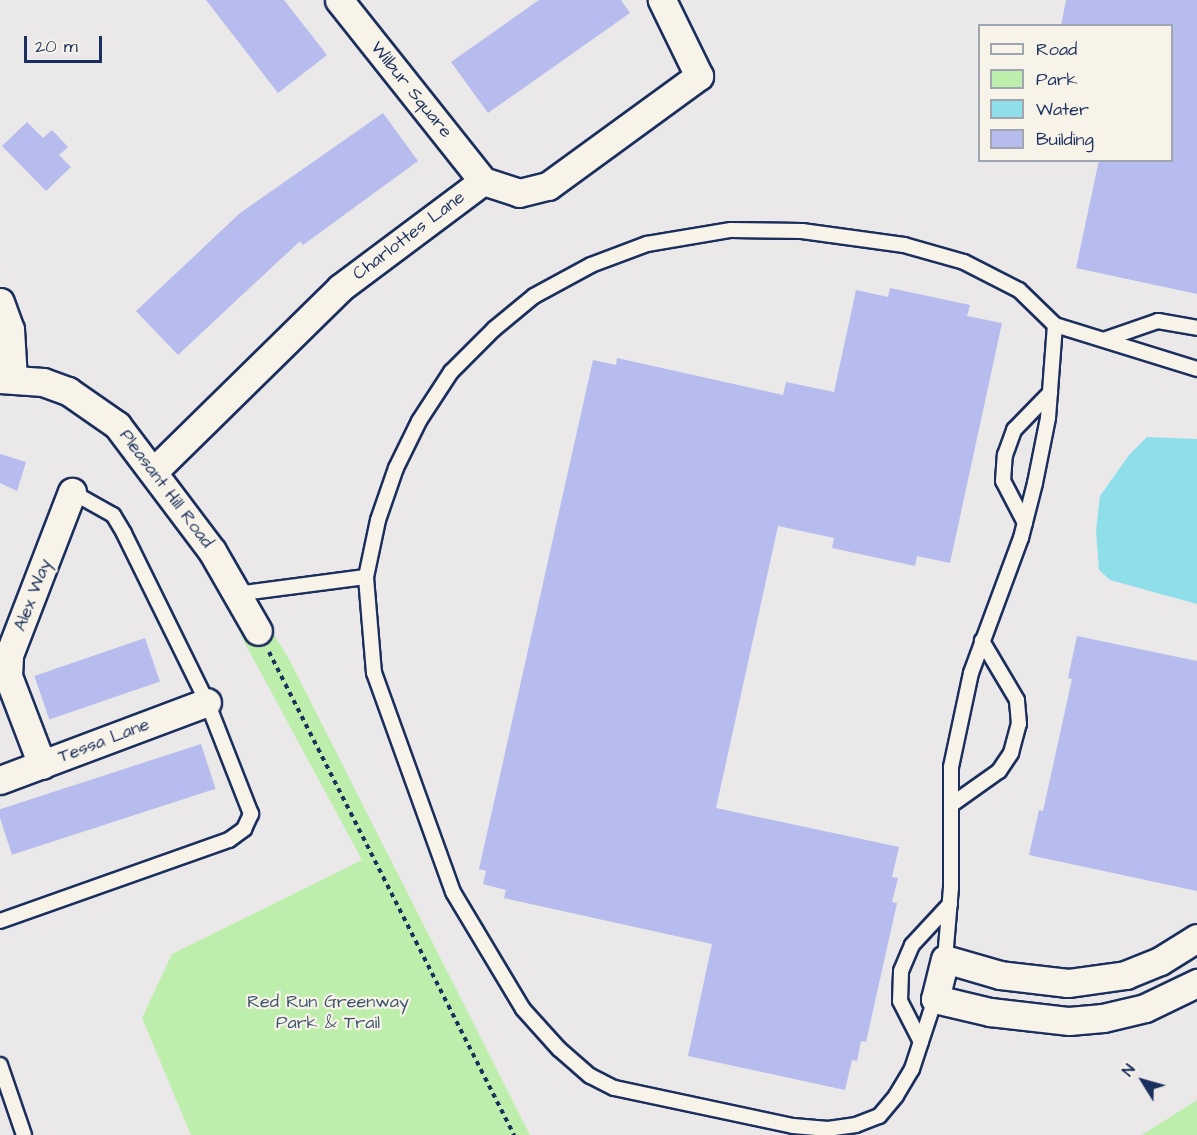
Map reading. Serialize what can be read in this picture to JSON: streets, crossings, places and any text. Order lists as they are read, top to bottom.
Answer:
{
  "streets": {
    "street": [
      "Wilbur Square",
      "Charlottes Lane",
      "Pleasant Hill Road",
      "Alex Way",
      "Tessa Lane"
    ]
  },
  "crossings": [
    ["Wilbur Square", "Charlottes Lane"],
    ["Charlottes Lane", "Pleasant Hill Road"],
    ["Alex Way", "Tessa Lane"]
  ],
  "parks": ["Red Run Greenway Park & Trail"],
  "legend": [
    "Road",
    "Park",
    "Water",
    "Building"
  ],
  "scale_bar": "20 m",
  "north": "top left"
}
